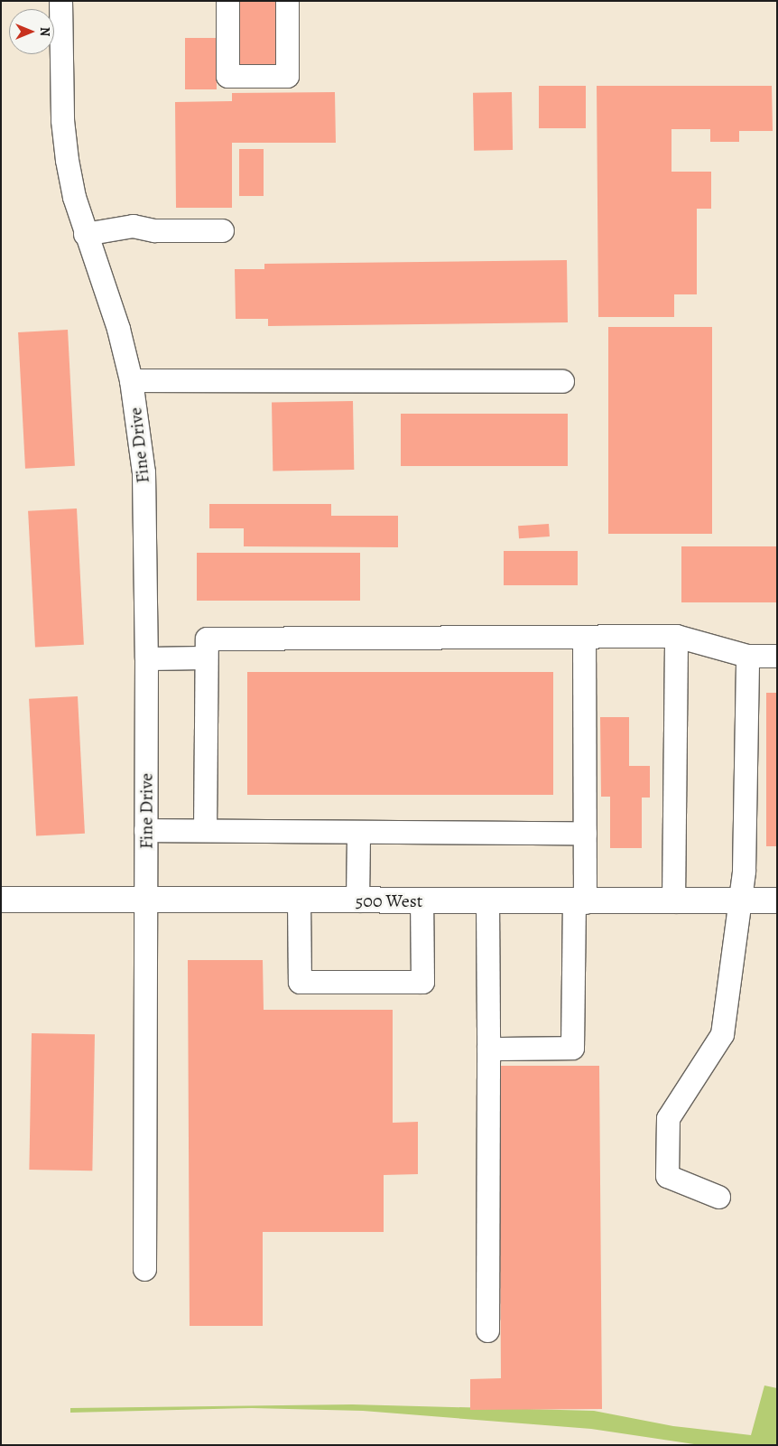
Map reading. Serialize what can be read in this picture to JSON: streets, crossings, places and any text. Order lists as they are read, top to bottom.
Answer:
{
  "streets": {
    "main road": ["500 West"],
    "street": ["Fine Drive"]
  },
  "crossings": [
    ["Fine Drive", "500 West"]
  ],
  "north": "right"
}
